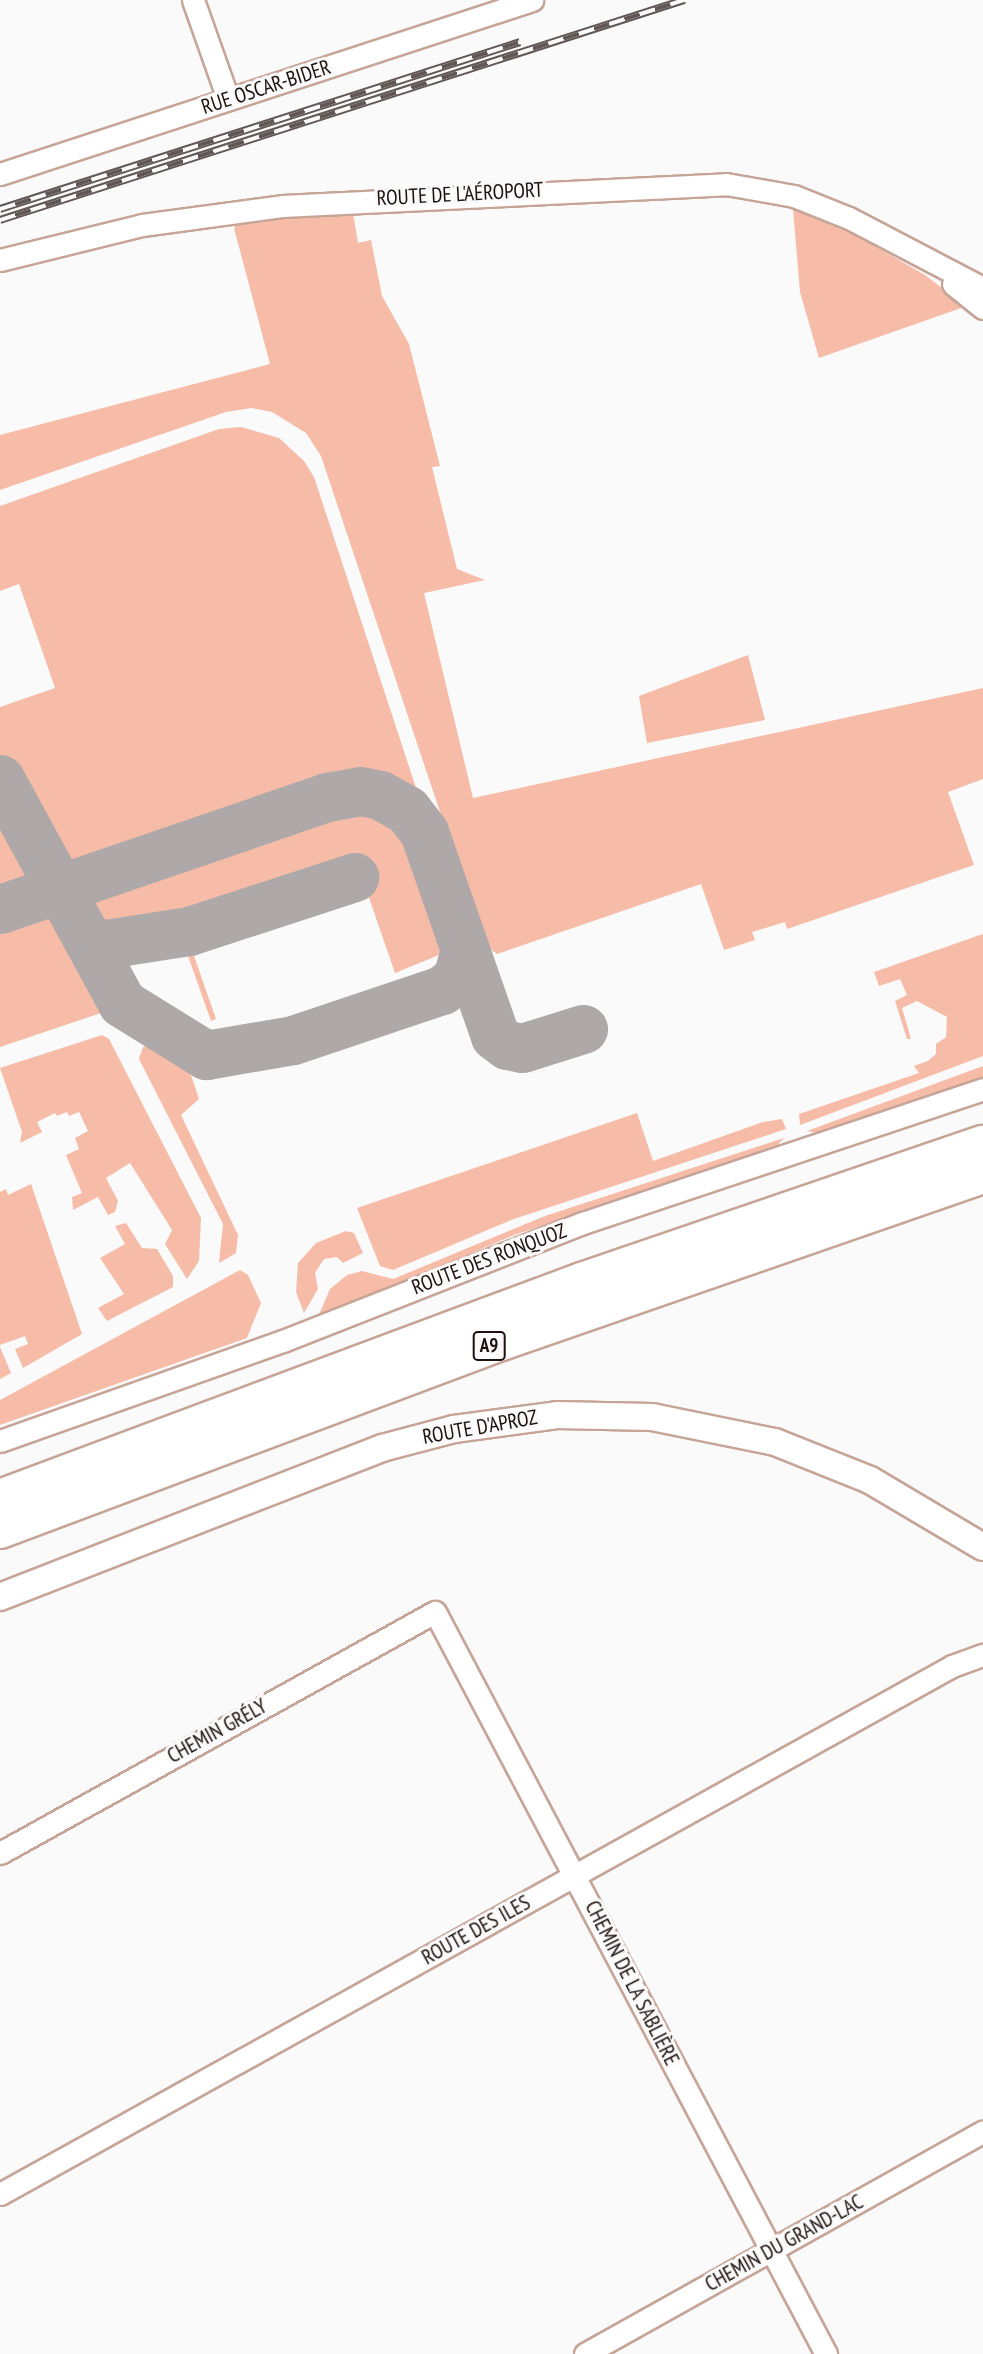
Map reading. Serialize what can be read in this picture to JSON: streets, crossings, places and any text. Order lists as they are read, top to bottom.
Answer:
{
  "streets": {
    "highway": ["A9"],
    "street": [
      "RUE OSCAR-BIDER",
      "ROUTE DE L'AÉROPORT",
      "ROUTE DES RONQUOZ",
      "ROUTE D'APROZ",
      "CHEMIN GRÉLY",
      "ROUTE DES ILES",
      "CHEMIN DE LA SABLIÈRE",
      "CHEMIN DU GRAND-LAC"
    ]
  },
  "crossings": [
    ["CHEMIN GRÉLY", "CHEMIN DE LA SABLIÈRE"],
    ["ROUTE DES ILES", "CHEMIN DE LA SABLIÈRE"],
    ["CHEMIN DE LA SABLIÈRE", "CHEMIN DU GRAND-LAC"]
  ]
}
